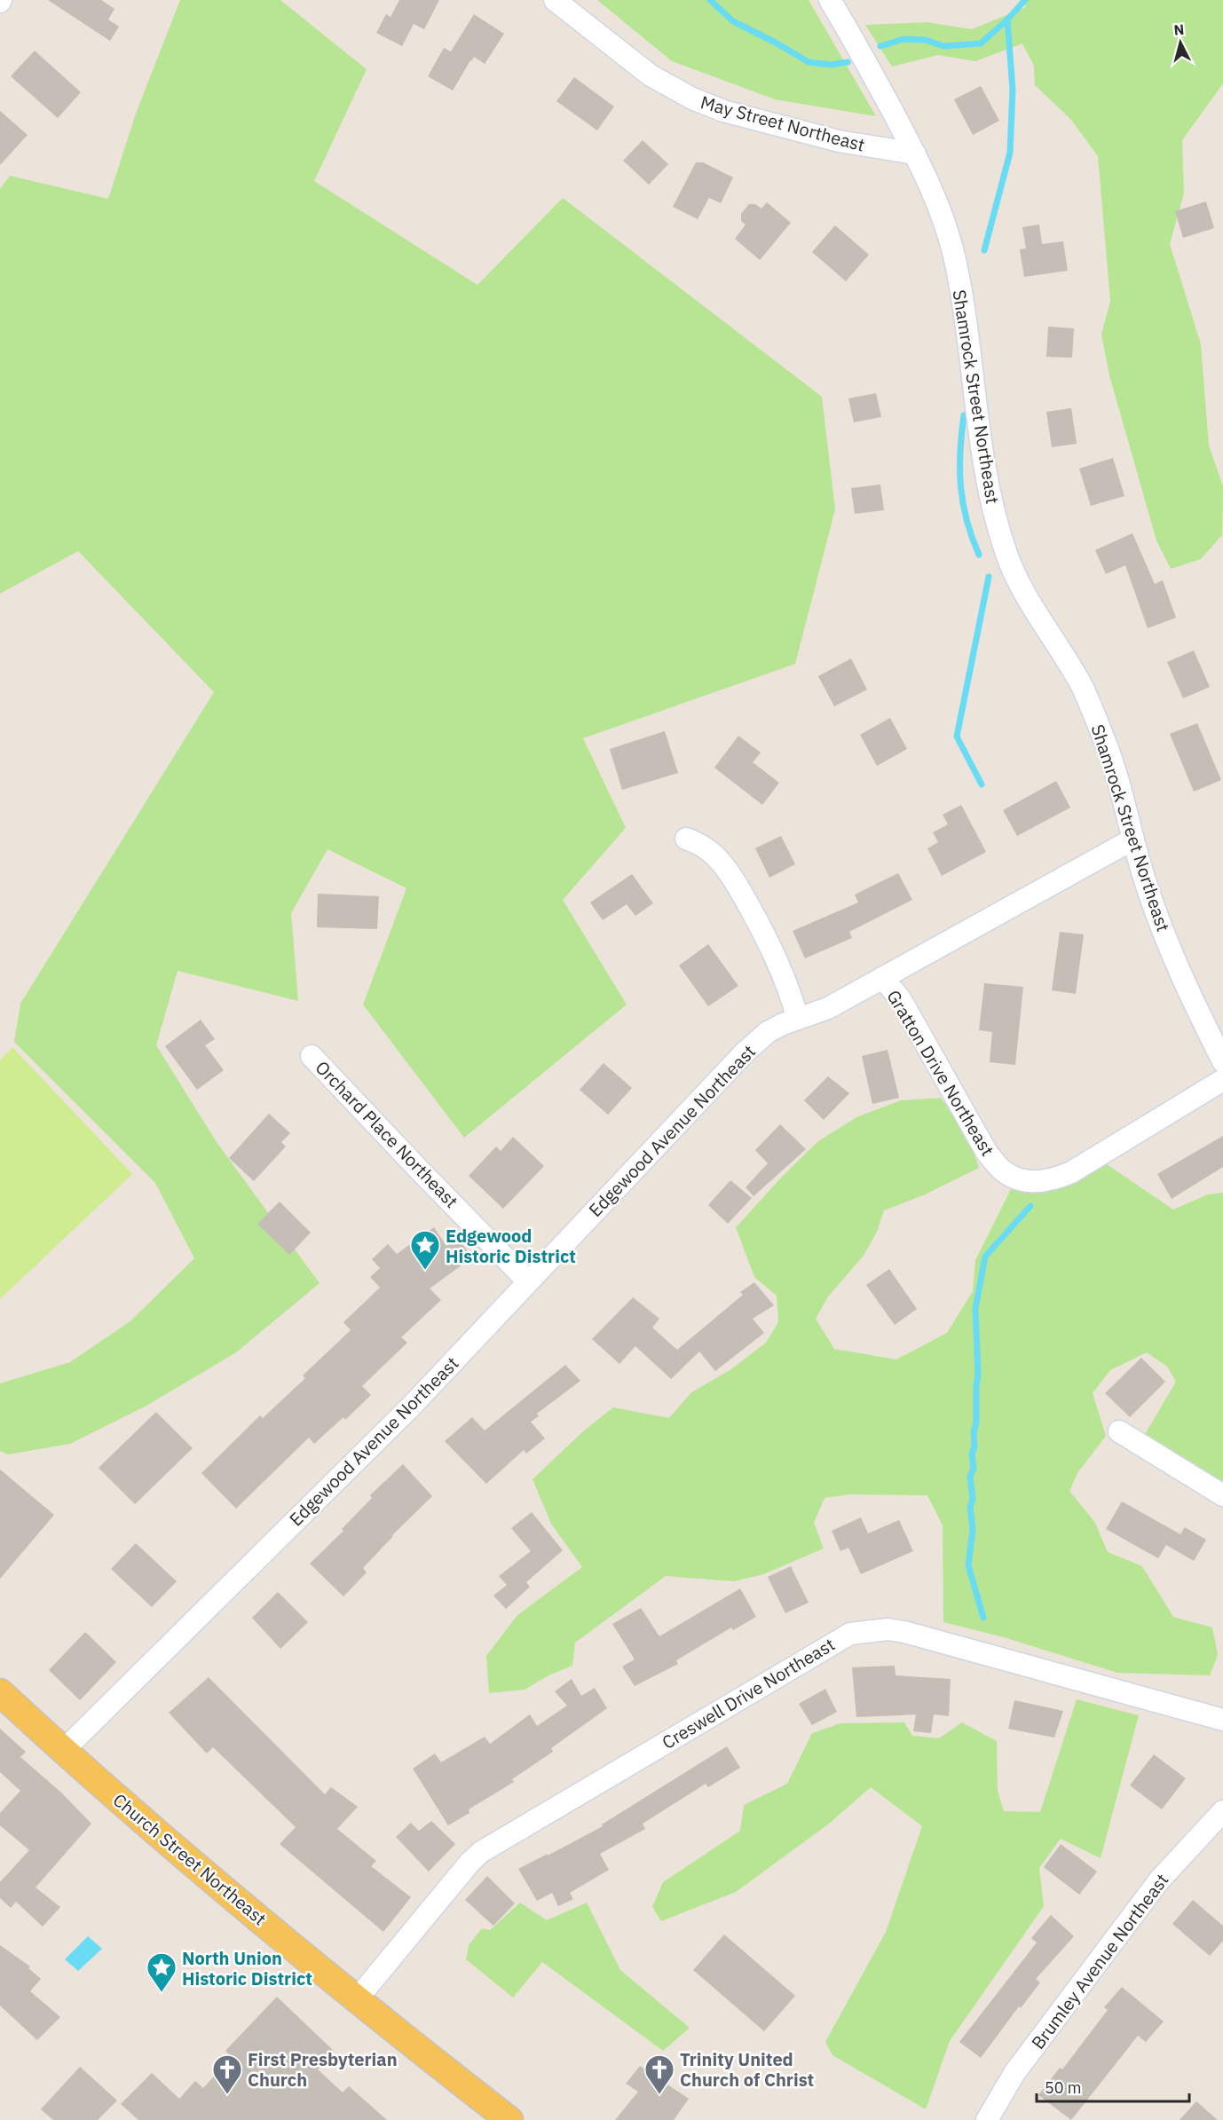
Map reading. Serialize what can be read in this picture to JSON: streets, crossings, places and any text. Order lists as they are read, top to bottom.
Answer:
{
  "streets": {
    "main road": ["Church Street Northeast"],
    "street": [
      "May Street Northeast",
      "Shamrock Street Northeast",
      "Gratton Drive Northeast",
      "Edgewood Avenue Northeast",
      "Orchard Place Northeast",
      "Creswell Drive Northeast",
      "Brumley Avenue Northeast"
    ]
  },
  "crossings": [
    ["May Street Northeast", "Shamrock Street Northeast"],
    ["Shamrock Street Northeast", "Edgewood Avenue Northeast"],
    ["Gratton Drive Northeast", "Edgewood Avenue Northeast"],
    ["Edgewood Avenue Northeast", "Orchard Place Northeast"],
    ["Edgewood Avenue Northeast", "Church Street Northeast"],
    ["Creswell Drive Northeast", "Church Street Northeast"]
  ],
  "places": {
    "place": ["Edgewood Historic District", "North Union Historic District"],
    "church": ["First Presbyterian Church", "Trinity United Church of Christ"]
  },
  "scale_bar": "50 m",
  "north": "top"
}
